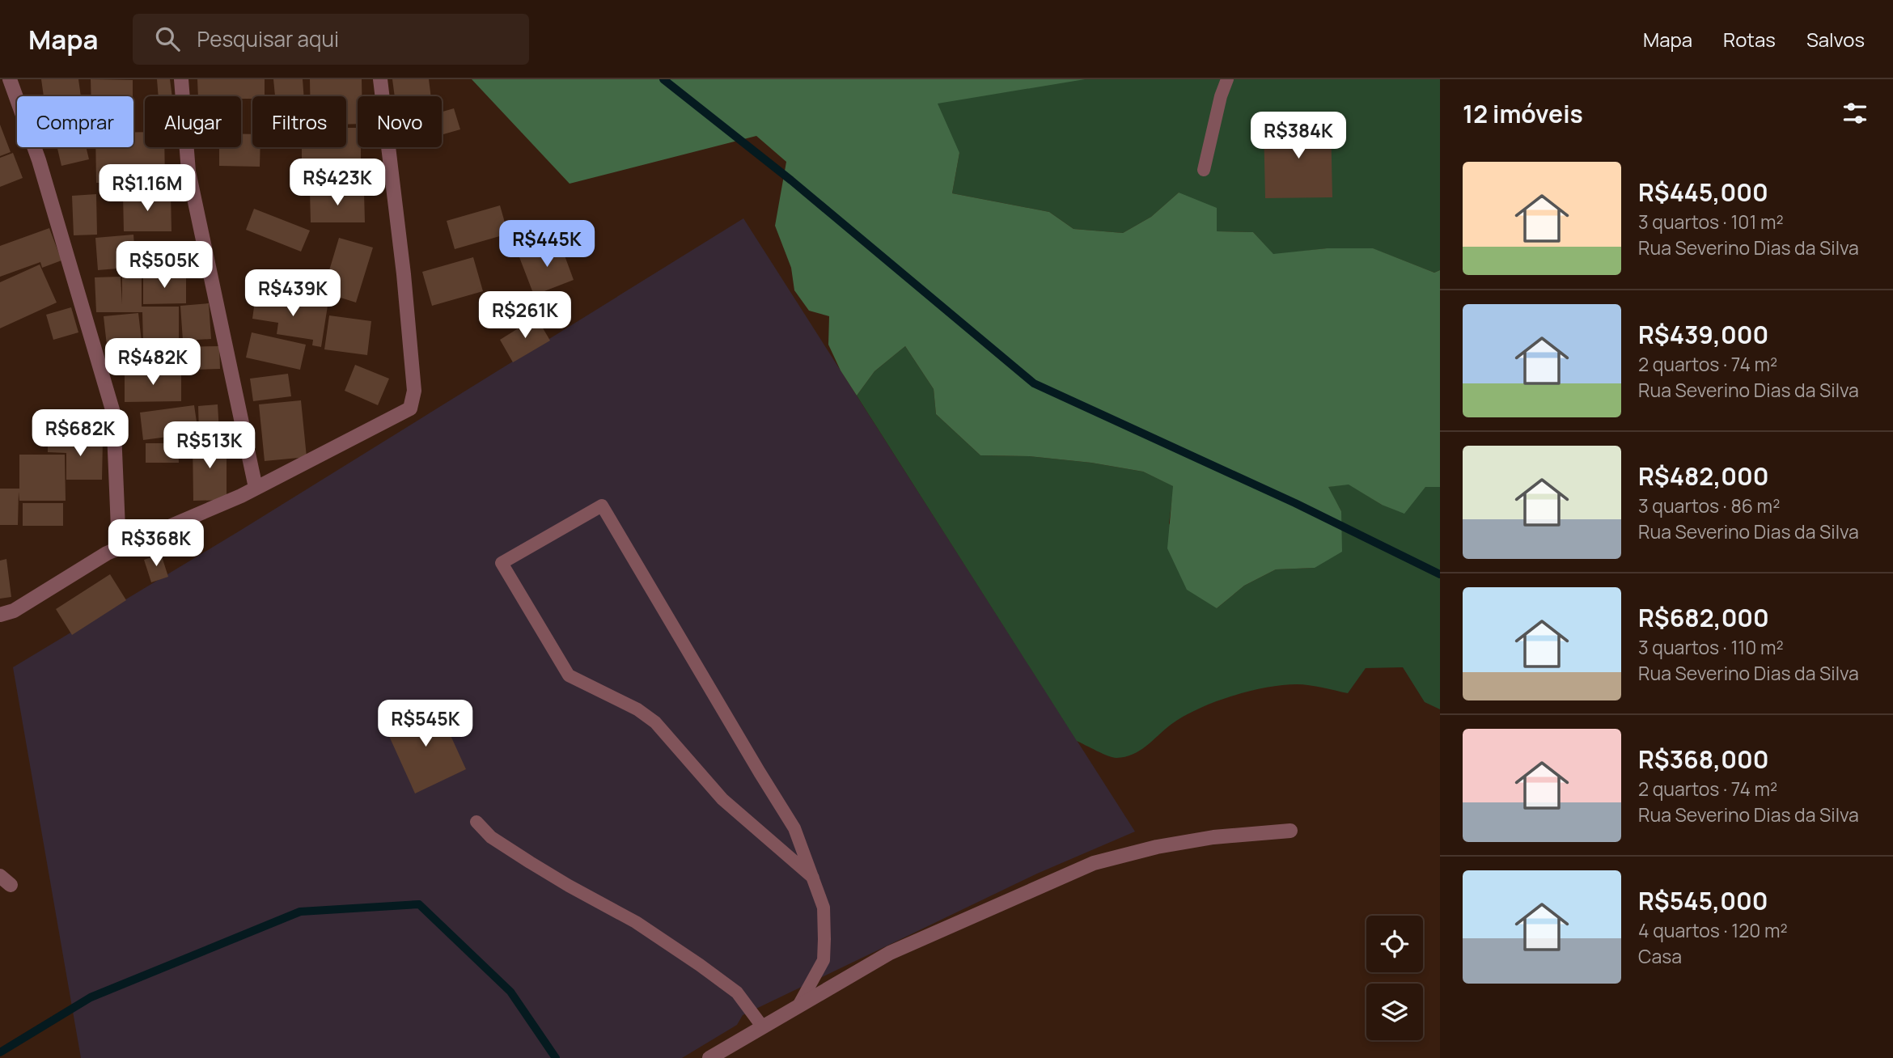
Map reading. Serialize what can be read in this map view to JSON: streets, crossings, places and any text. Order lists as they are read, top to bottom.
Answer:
{
  "page": {
    "header": "Mapa",
    "search": "Pesquisar aqui",
    "nav": ["Mapa", "Rotas", "Salvos"],
    "heading": "12 imóveis",
    "chip": [
      "Comprar",
      "Alugar",
      "Filtros",
      "Novo"
    ],
    "price": [
      "R$384K",
      "R$423K",
      "R$1.16M",
      "R$445K",
      "R$505K",
      "R$439K",
      "R$261K",
      "R$482K",
      "R$682K",
      "R$513K",
      "R$368K",
      "R$545K"
    ],
    "list": [
      {
        "name": "R$445,000",
        "note": "3 quartos · 101 m² · Rua Severino Dias da Silva"
      },
      {
        "name": "R$439,000",
        "note": "2 quartos · 74 m² · Rua Severino Dias da Silva"
      },
      {
        "name": "R$482,000",
        "note": "3 quartos · 86 m² · Rua Severino Dias da Silva"
      },
      {
        "name": "R$682,000",
        "note": "3 quartos · 110 m² · Rua Severino Dias da Silva"
      },
      {
        "name": "R$368,000",
        "note": "2 quartos · 74 m² · Rua Severino Dias da Silva"
      },
      {
        "name": "R$545,000",
        "note": "4 quartos · 120 m² · Casa"
      }
    ]
  }
}
